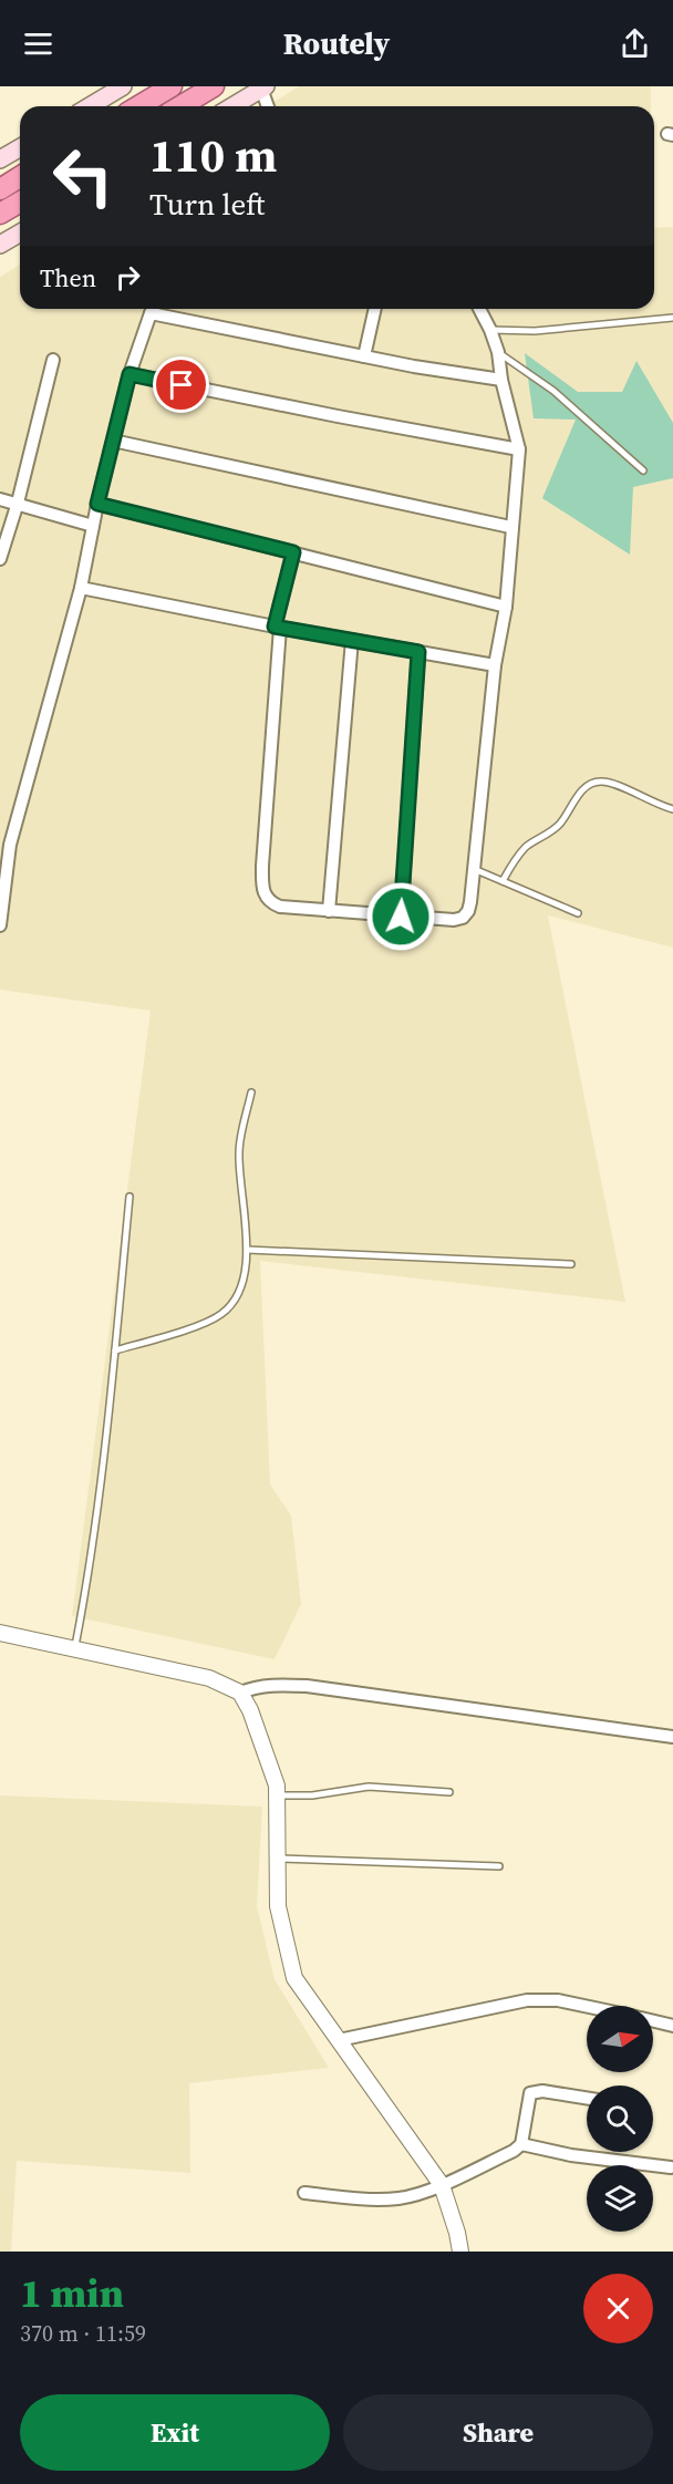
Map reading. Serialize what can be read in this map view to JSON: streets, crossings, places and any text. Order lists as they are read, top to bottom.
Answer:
{
  "north": "right",
  "page": {
    "header": "Routely",
    "turn": ["110 m", "Turn left"],
    "then": "Then",
    "heading": ["1 min", "370 m · 11:59"],
    "buttons": ["Exit", "Share"]
  }
}
